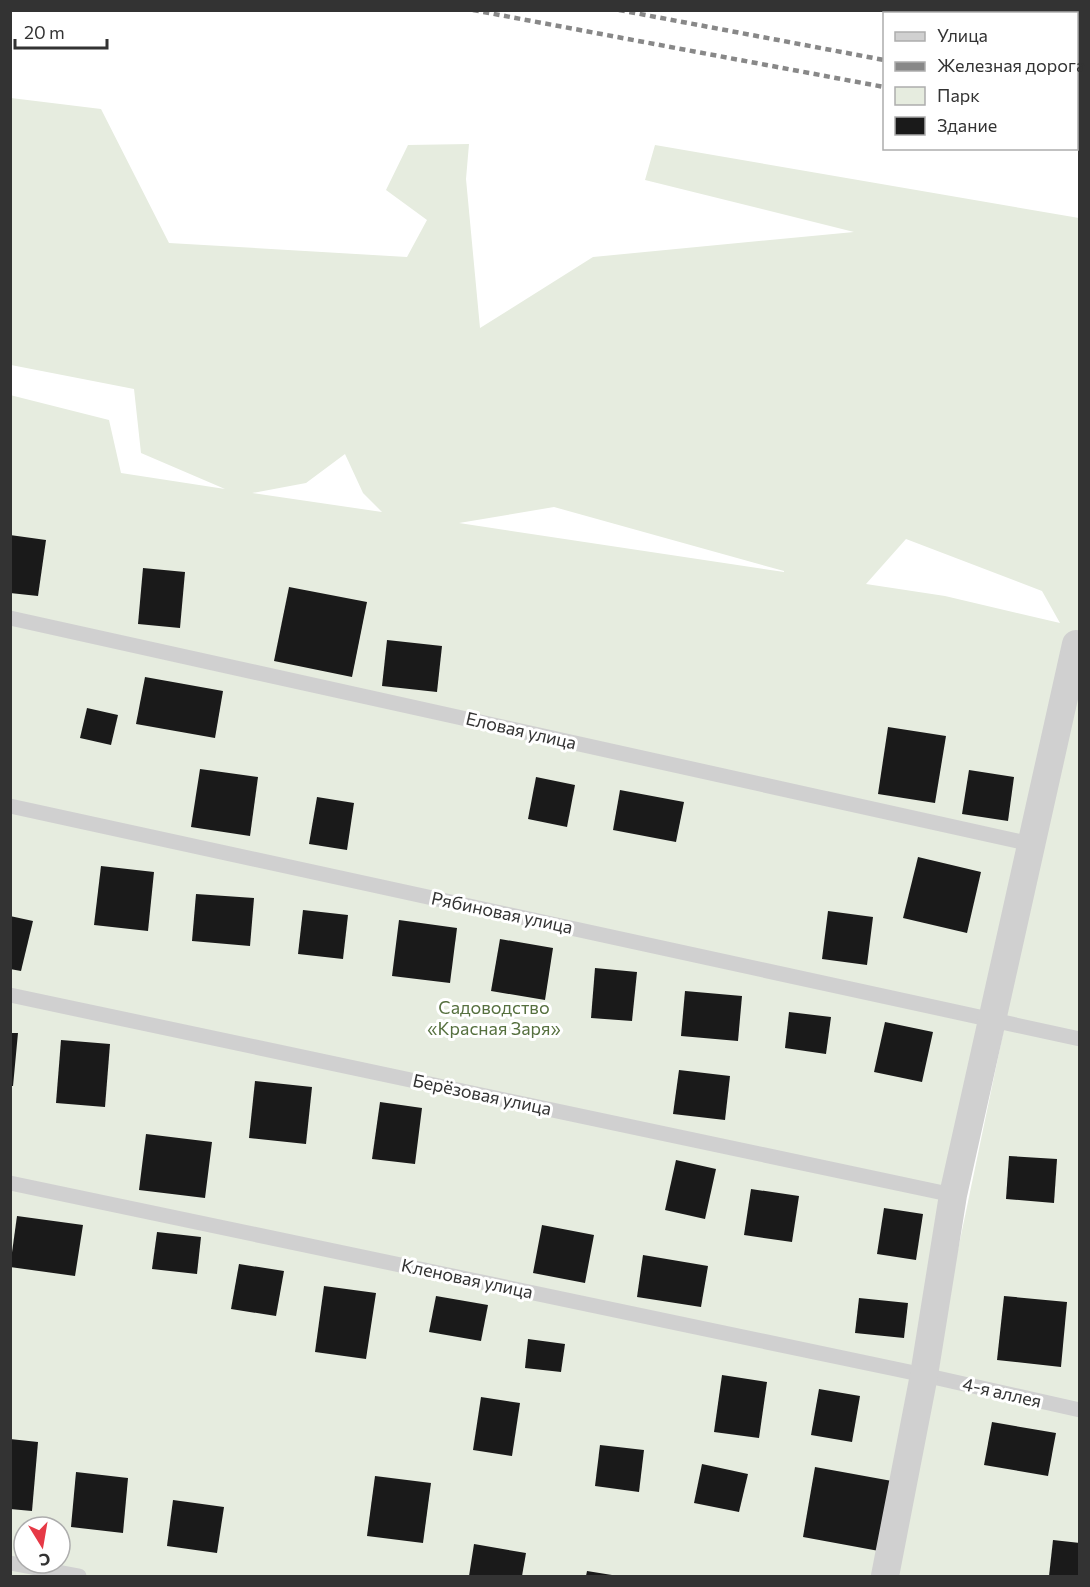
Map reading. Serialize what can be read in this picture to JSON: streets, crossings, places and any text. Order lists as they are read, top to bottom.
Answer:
{
  "streets": {
    "lane": [
      "Еловая улица",
      "Рябиновая улица",
      "Берёзовая улица",
      "Кленовая улица",
      "4-я аллея"
    ]
  },
  "crossings": [
    ["Кленовая улица", "4-я аллея"]
  ],
  "parks": ["Садоводство «Красная Заря»"],
  "legend": [
    "Улица",
    "Железная дорога",
    "Парк",
    "Здание"
  ],
  "scale_bar": "20 m",
  "north": "bottom"
}
